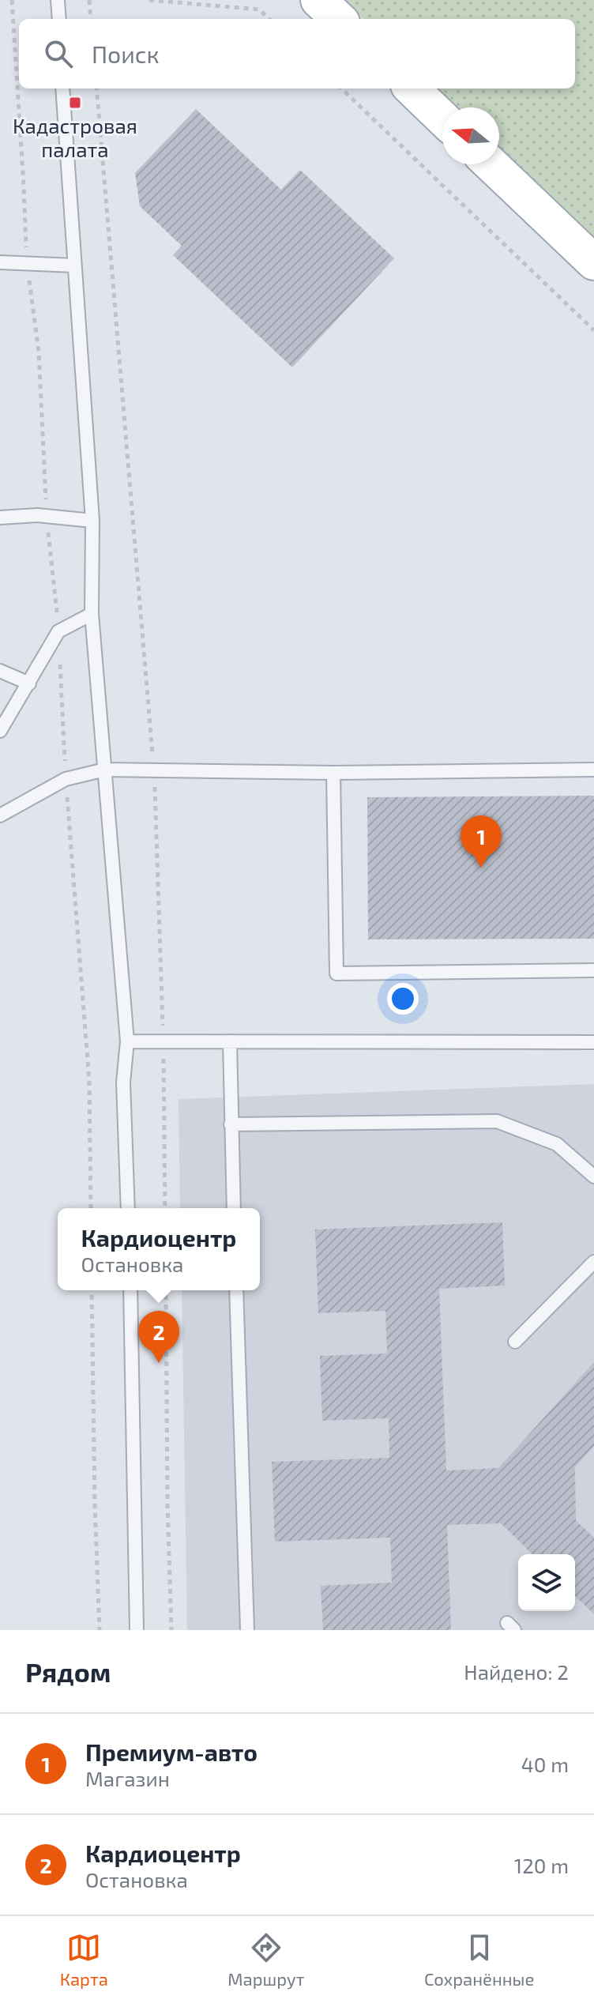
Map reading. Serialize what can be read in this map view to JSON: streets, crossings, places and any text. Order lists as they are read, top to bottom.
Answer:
{
  "places": {
    "transit": ["Кадастровая палата"]
  },
  "north": "left",
  "page": {
    "search": "Поиск",
    "pins": ["1", "2"],
    "popup": ["Кардиоцентр", "Остановка"],
    "heading": ["Рядом", "Найдено: 2"],
    "list": [
      {
        "mark": "1",
        "name": "Премиум-авто",
        "note": "Магазин",
        "value": "40 m"
      },
      {
        "mark": "2",
        "name": "Кардиоцентр",
        "note": "Остановка",
        "value": "120 m"
      }
    ],
    "nav": ["Карта", "Маршрут", "Сохранённые"]
  }
}
